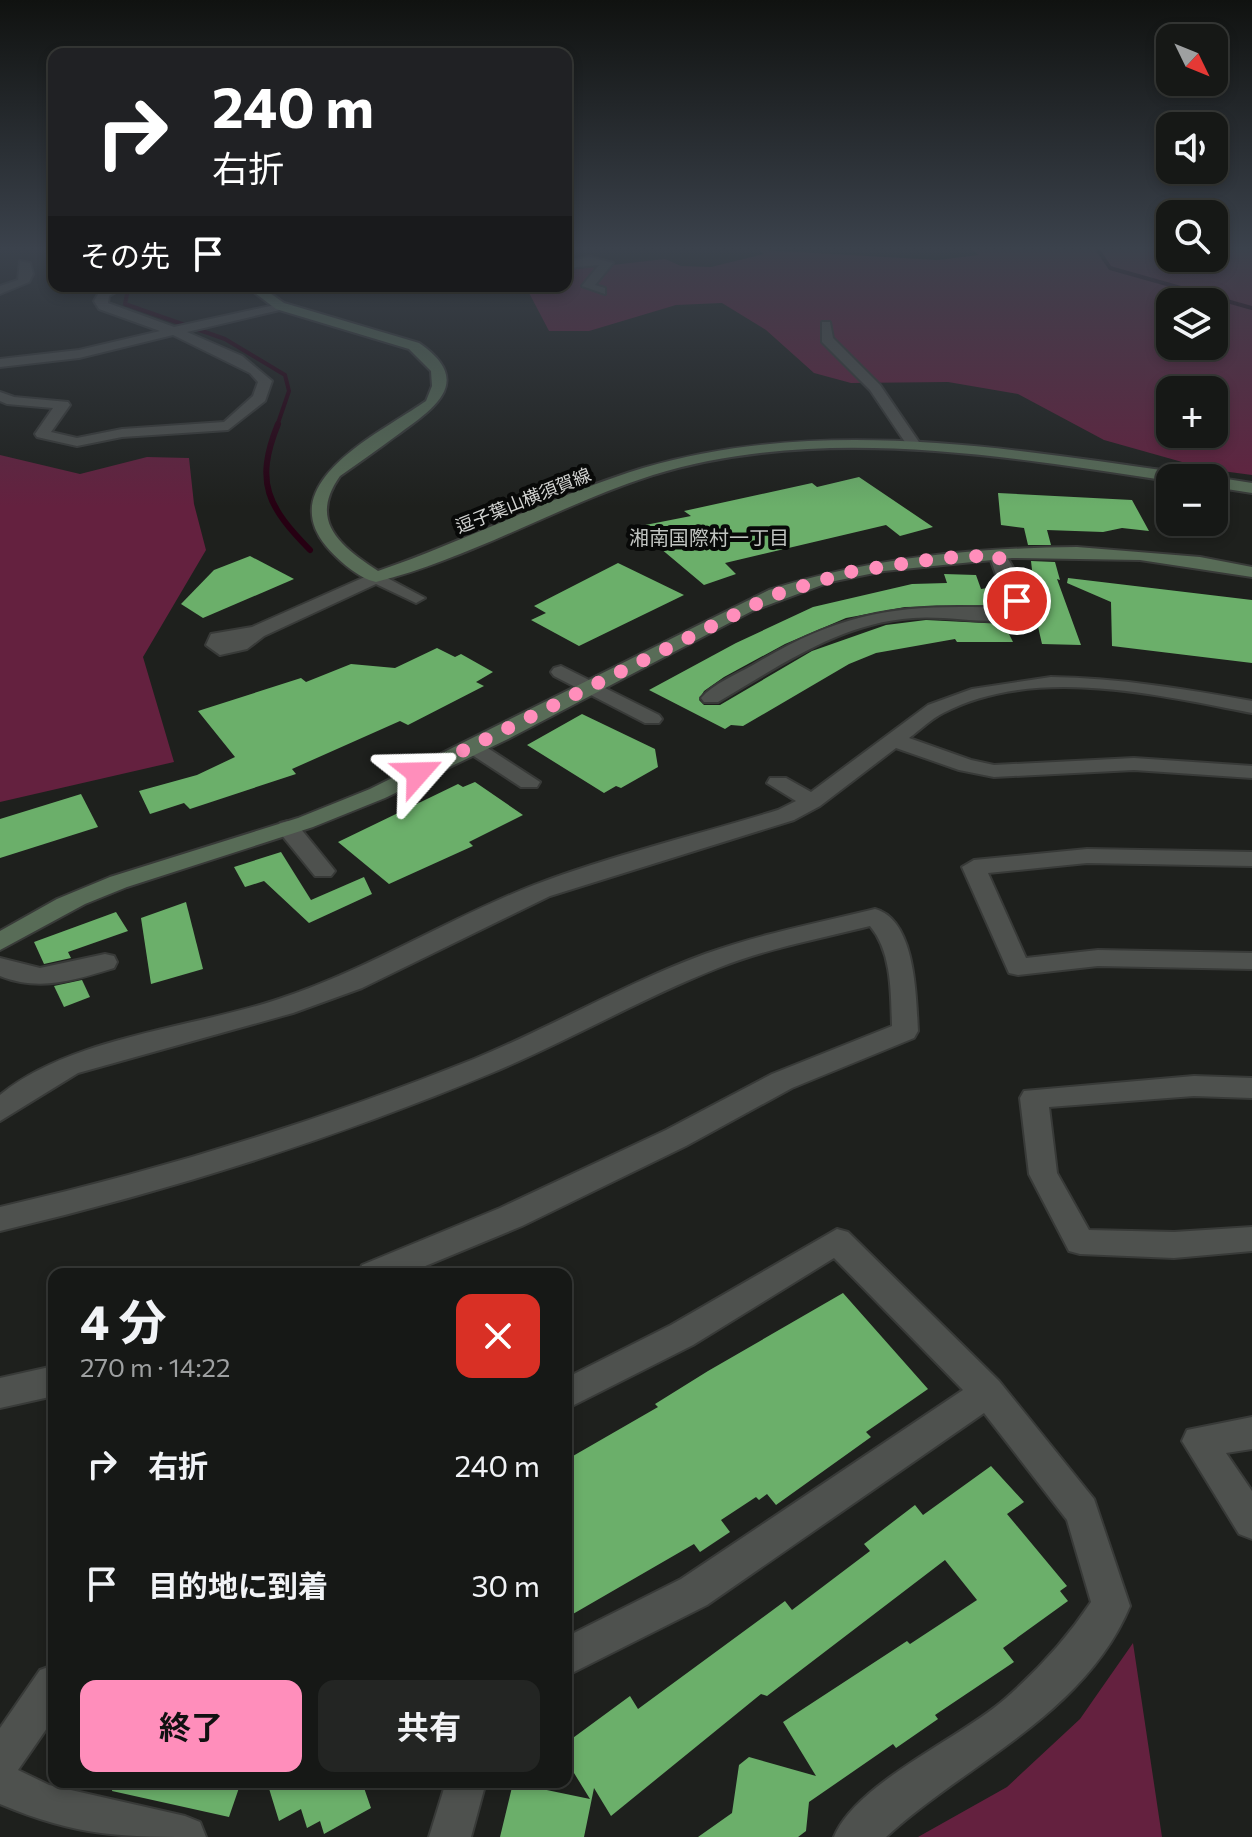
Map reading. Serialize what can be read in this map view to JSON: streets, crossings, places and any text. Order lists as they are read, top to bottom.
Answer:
{
  "streets": {
    "main road": ["逗子葉山横須賀線"]
  },
  "districts": ["湘南国際村一丁目"],
  "north": "bottom right",
  "page": {
    "map_buttons": ["+", "−"],
    "turn": ["240 m", "右折"],
    "then": "その先",
    "heading": ["4 分", "270 m · 14:22"],
    "list": [
      {
        "name": "右折",
        "value": "240 m"
      },
      {
        "name": "目的地に到着",
        "value": "30 m"
      }
    ],
    "buttons": ["終了", "共有"]
  }
}
